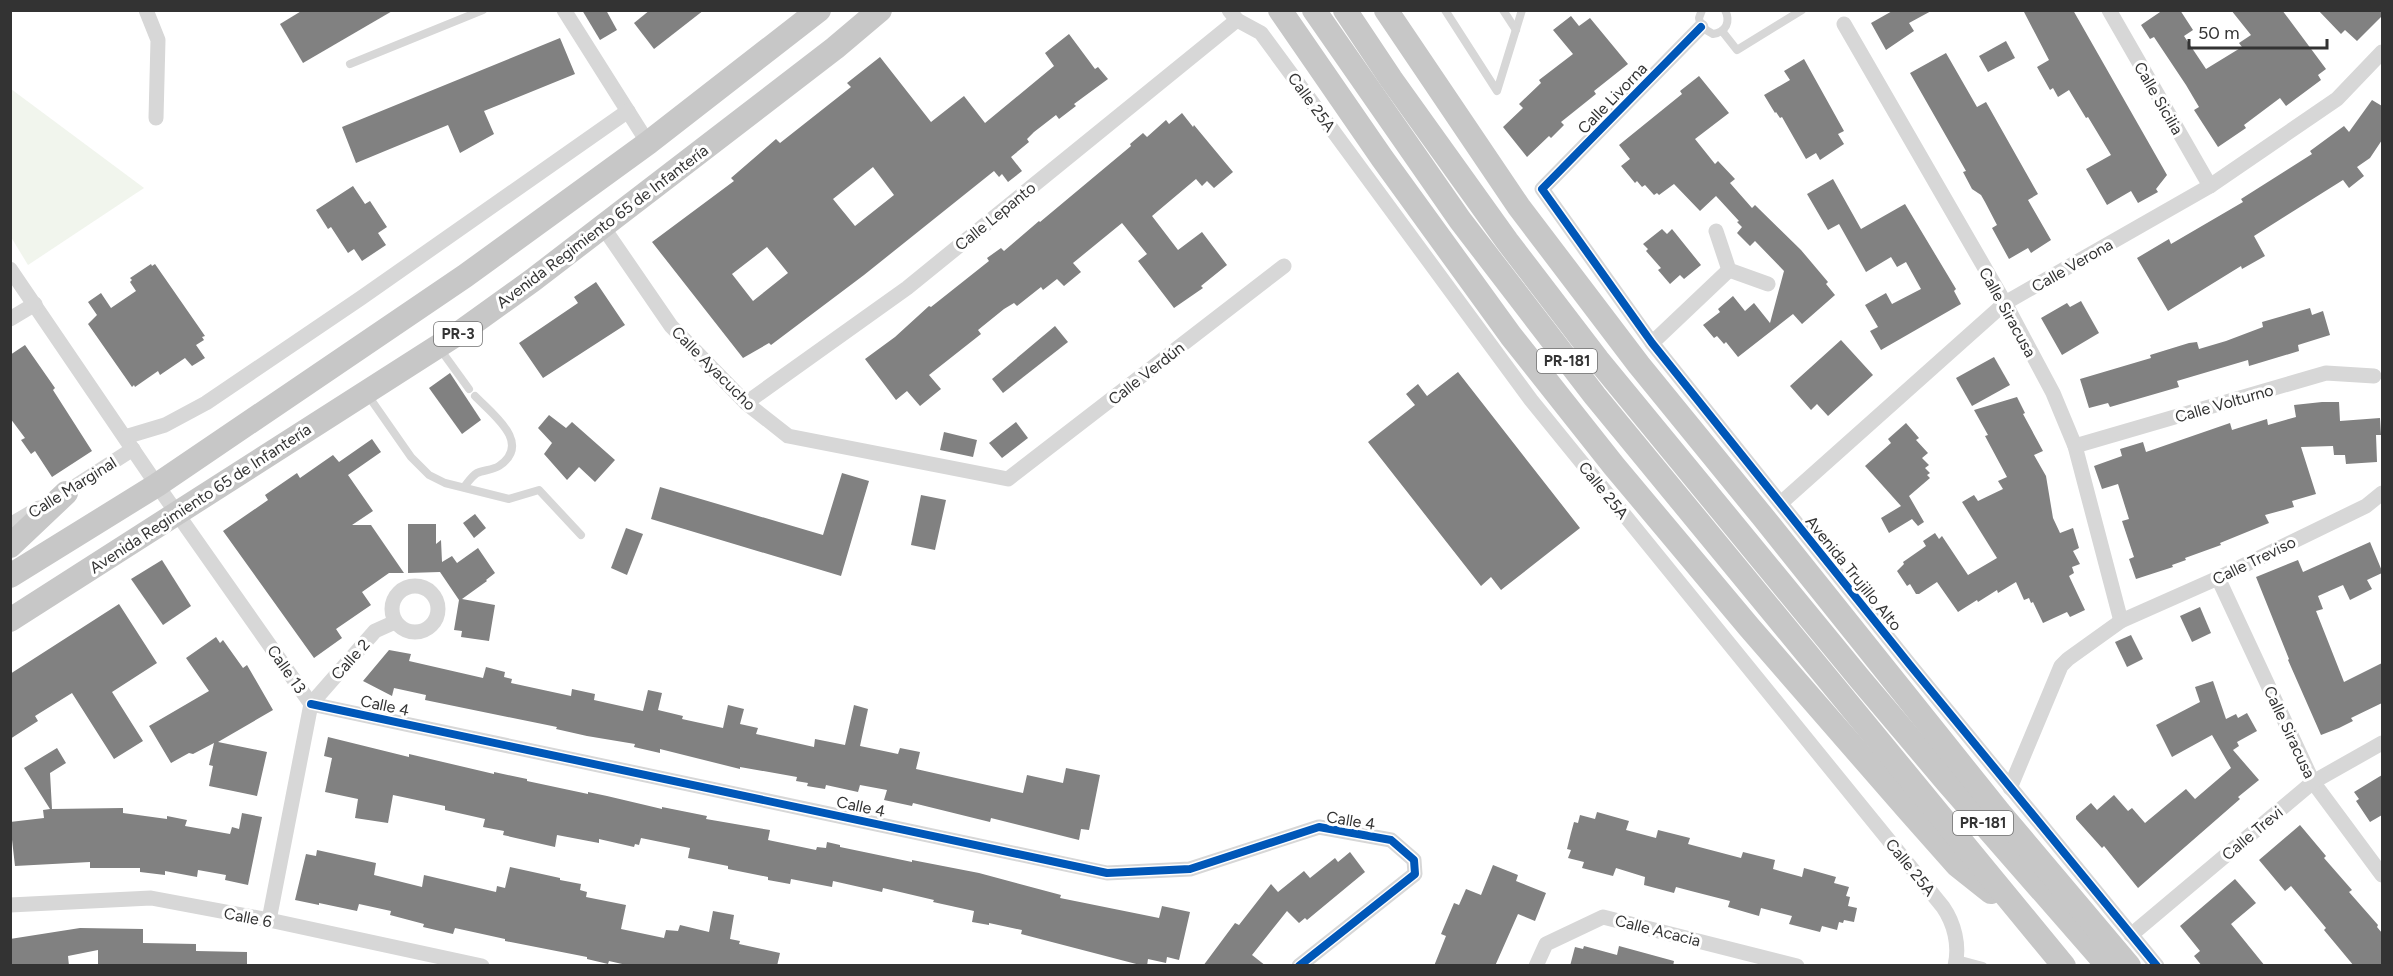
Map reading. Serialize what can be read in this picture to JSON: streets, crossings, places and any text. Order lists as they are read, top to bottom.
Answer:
{
  "streets": {
    "highway": ["Avenida Regimiento 65 de Infantería", "PR-3", "PR-181"],
    "street": [
      "Calle Livorna",
      "Calle Sicilia",
      "Calle 25A",
      "Calle Lepanto",
      "Calle Verona",
      "Calle Siracusa",
      "Calle Ayacucho",
      "Calle Verdún",
      "Calle Volturno",
      "Calle Marginal",
      "Calle Treviso",
      "Avenida Trujillo Alto",
      "Calle 2",
      "Calle 13",
      "Calle 4",
      "Calle Trevi",
      "Calle 6",
      "Calle Acacia"
    ]
  },
  "crossings": [
    ["Calle Livorna", "Avenida Trujillo Alto"],
    ["Calle Sicilia", "Calle Verona"],
    ["Calle 25A", "Calle Lepanto"],
    ["Calle Lepanto", "Calle Ayacucho"],
    ["Avenida Regimiento 65 de Infantería", "Calle Ayacucho"],
    ["Avenida Regimiento 65 de Infantería", "Calle 13"],
    ["Calle Verona", "Calle Siracusa"],
    ["Calle Verona", "Avenida Trujillo Alto"],
    ["Calle Siracusa", "Calle Volturno"],
    ["Calle Siracusa", "Calle Treviso"],
    ["Calle Siracusa", "Calle Trevi"],
    ["PR-3", "Calle 13"],
    ["Calle Ayacucho", "Calle Verdún"],
    ["Calle Marginal", "Calle 13"],
    ["Calle Treviso", "Avenida Trujillo Alto"],
    ["Avenida Trujillo Alto", "Calle Trevi"],
    ["Calle 2", "Calle 13"],
    ["Calle 2", "Calle 4"],
    ["Calle 13", "Calle 4"],
    ["Calle 13", "Calle 6"]
  ],
  "scale_bar": "50 m"
}
